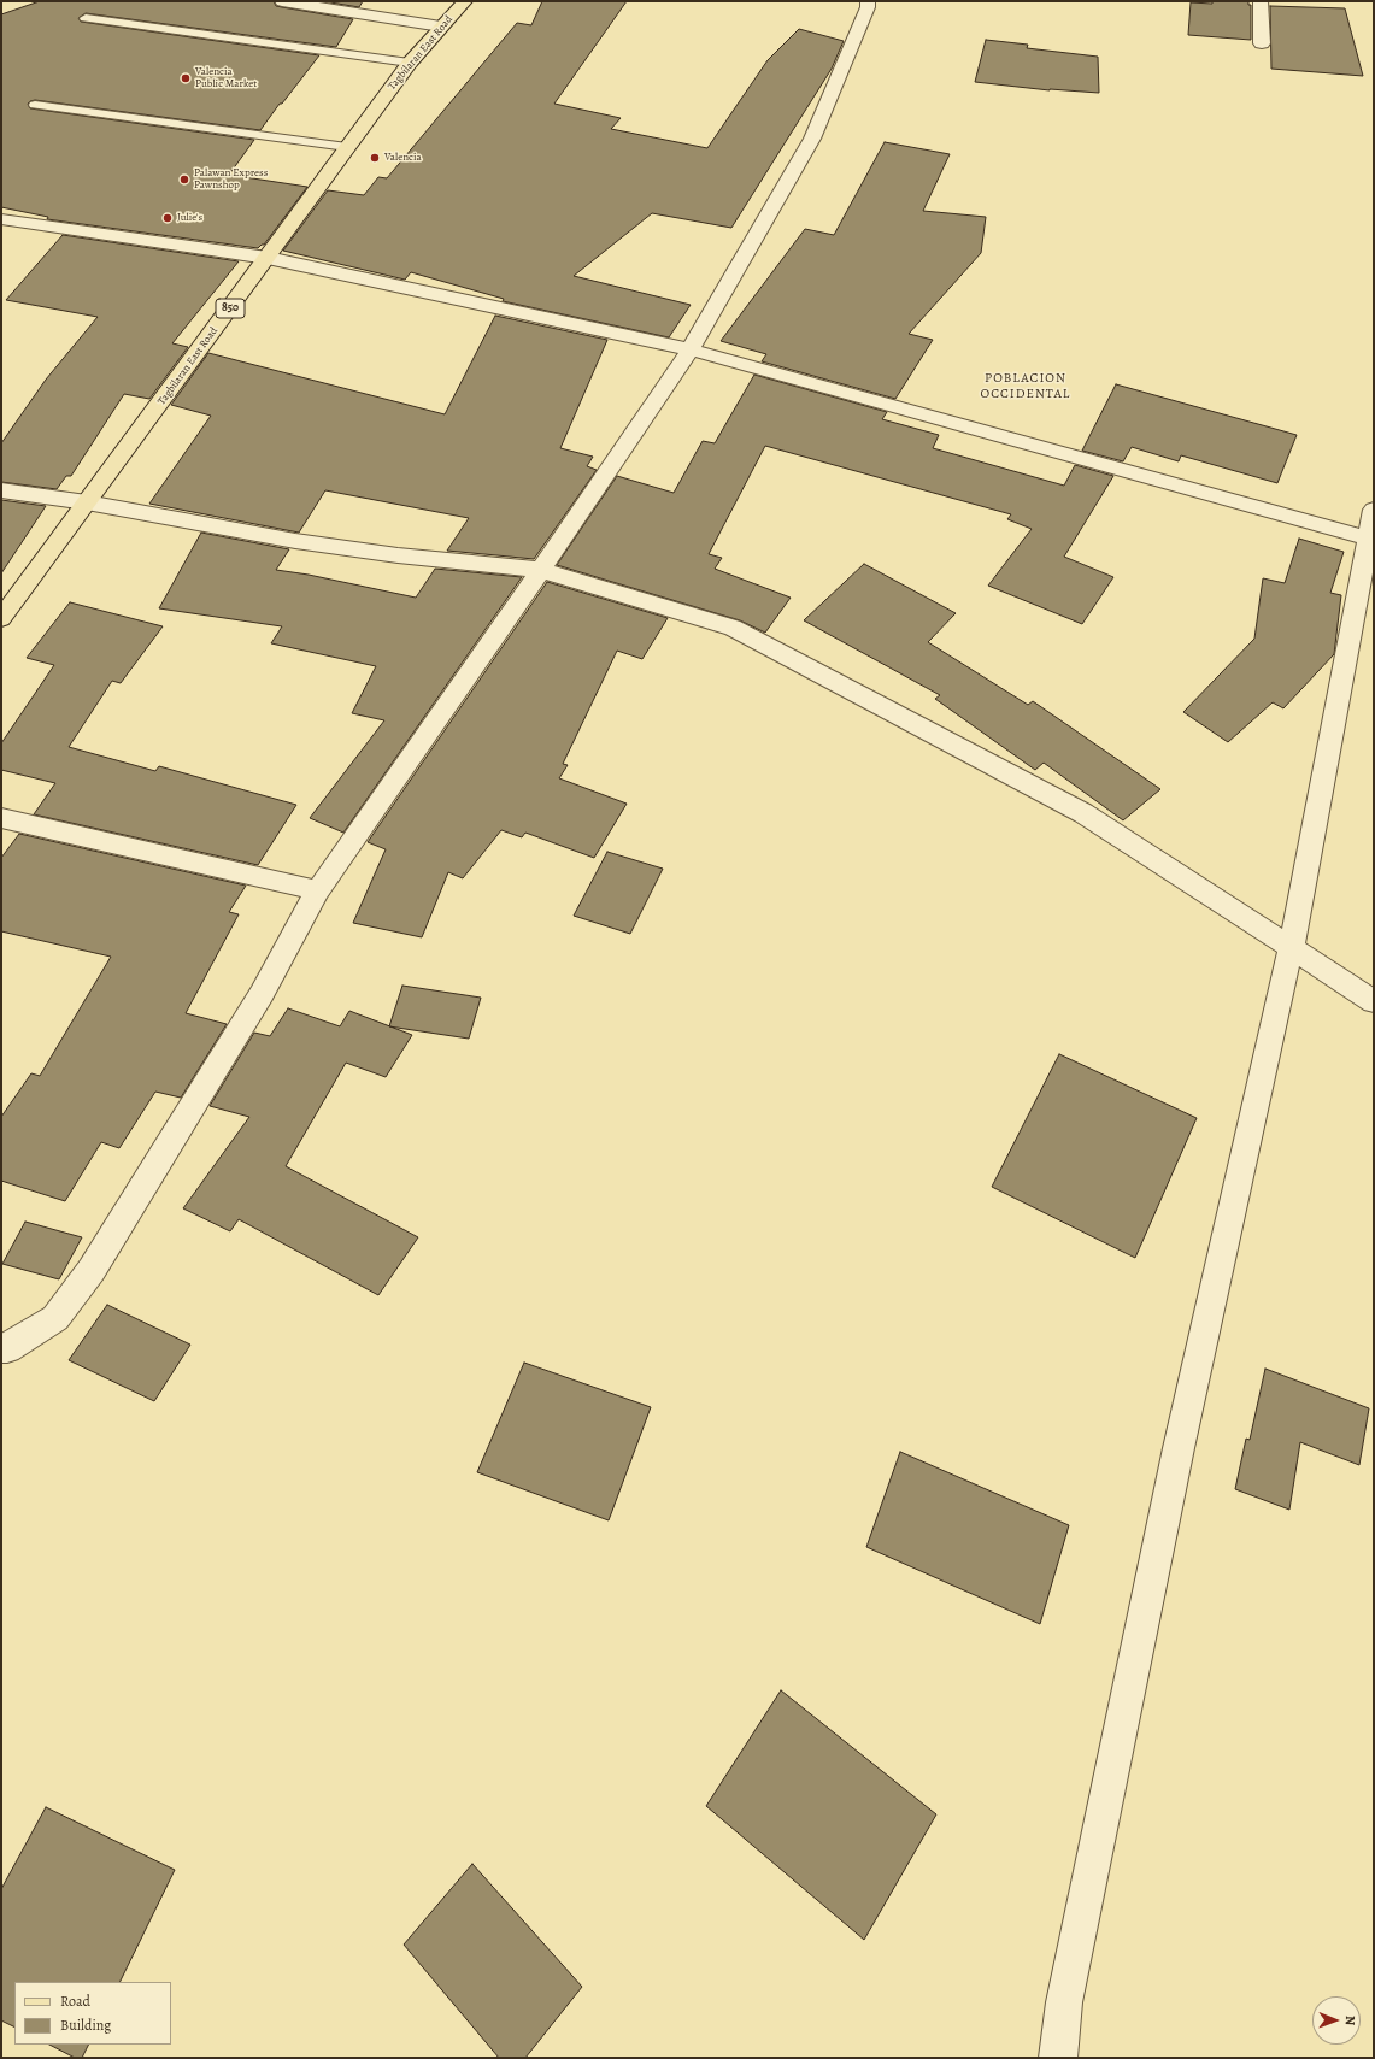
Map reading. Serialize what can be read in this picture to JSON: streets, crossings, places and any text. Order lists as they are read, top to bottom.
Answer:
{
  "streets": {
    "main road": ["Tagbilaran East Road", "850"]
  },
  "districts": ["POBLACION OCCIDENTAL"],
  "places": [
    "Valencia Public Market",
    "Valencia",
    "Palawan Express Pawnshop",
    "Julie's"
  ],
  "legend": ["Road", "Building"],
  "north": "right"
}
